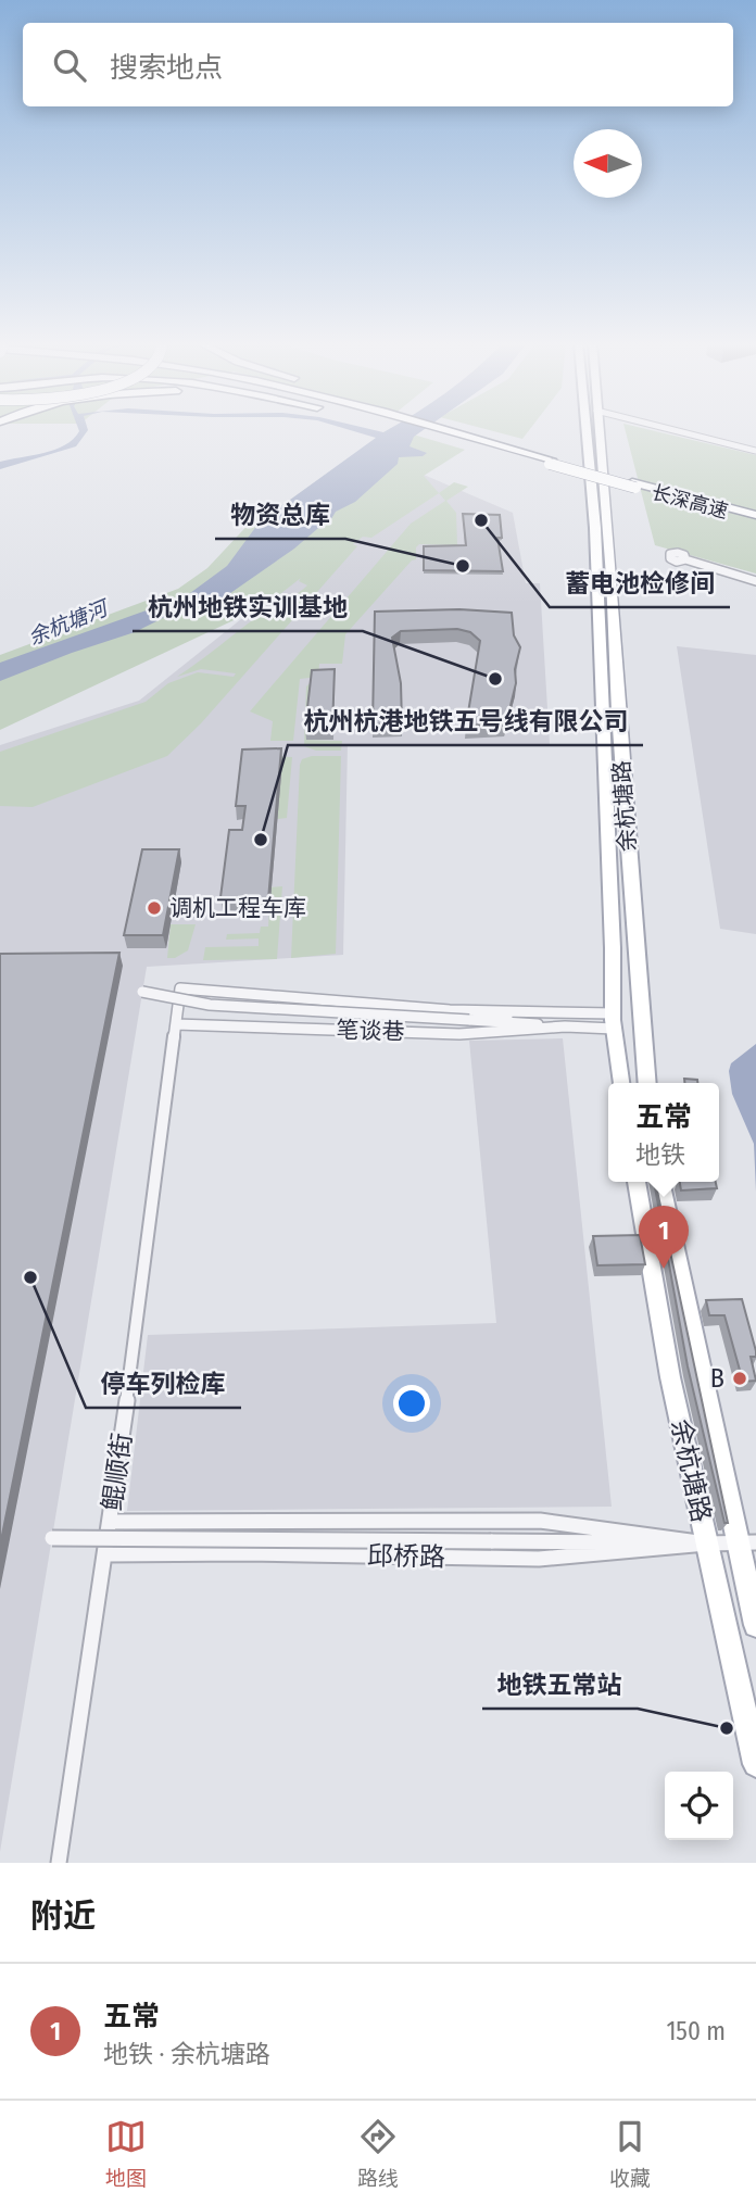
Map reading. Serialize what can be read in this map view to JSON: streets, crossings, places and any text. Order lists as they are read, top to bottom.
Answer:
{
  "streets": {
    "highway": ["长深高速"],
    "main road": ["余杭塘路"],
    "street": ["笔谈巷", "鲲顺街", "邱桥路"]
  },
  "crossings": [
    ["余杭塘路", "笔谈巷"],
    ["余杭塘路", "邱桥路"],
    ["笔谈巷", "鲲顺街"],
    ["鲲顺街", "邱桥路"]
  ],
  "water": ["余杭塘河"],
  "places": [
    "蓄电池检修间",
    "物资总库",
    "杭州地铁实训基地",
    "杭州杭港地铁五号线有限公司",
    "调机工程车库",
    "停车列检库",
    "B",
    "地铁五常站"
  ],
  "north": "left",
  "page": {
    "search": "搜索地点",
    "popup": ["五常", "地铁"],
    "pins": "1",
    "heading": "附近",
    "list": [
      {
        "mark": "1",
        "name": "五常",
        "note": "地铁 · 余杭塘路",
        "value": "150 m"
      }
    ],
    "nav": ["地图", "路线", "收藏"]
  }
}
